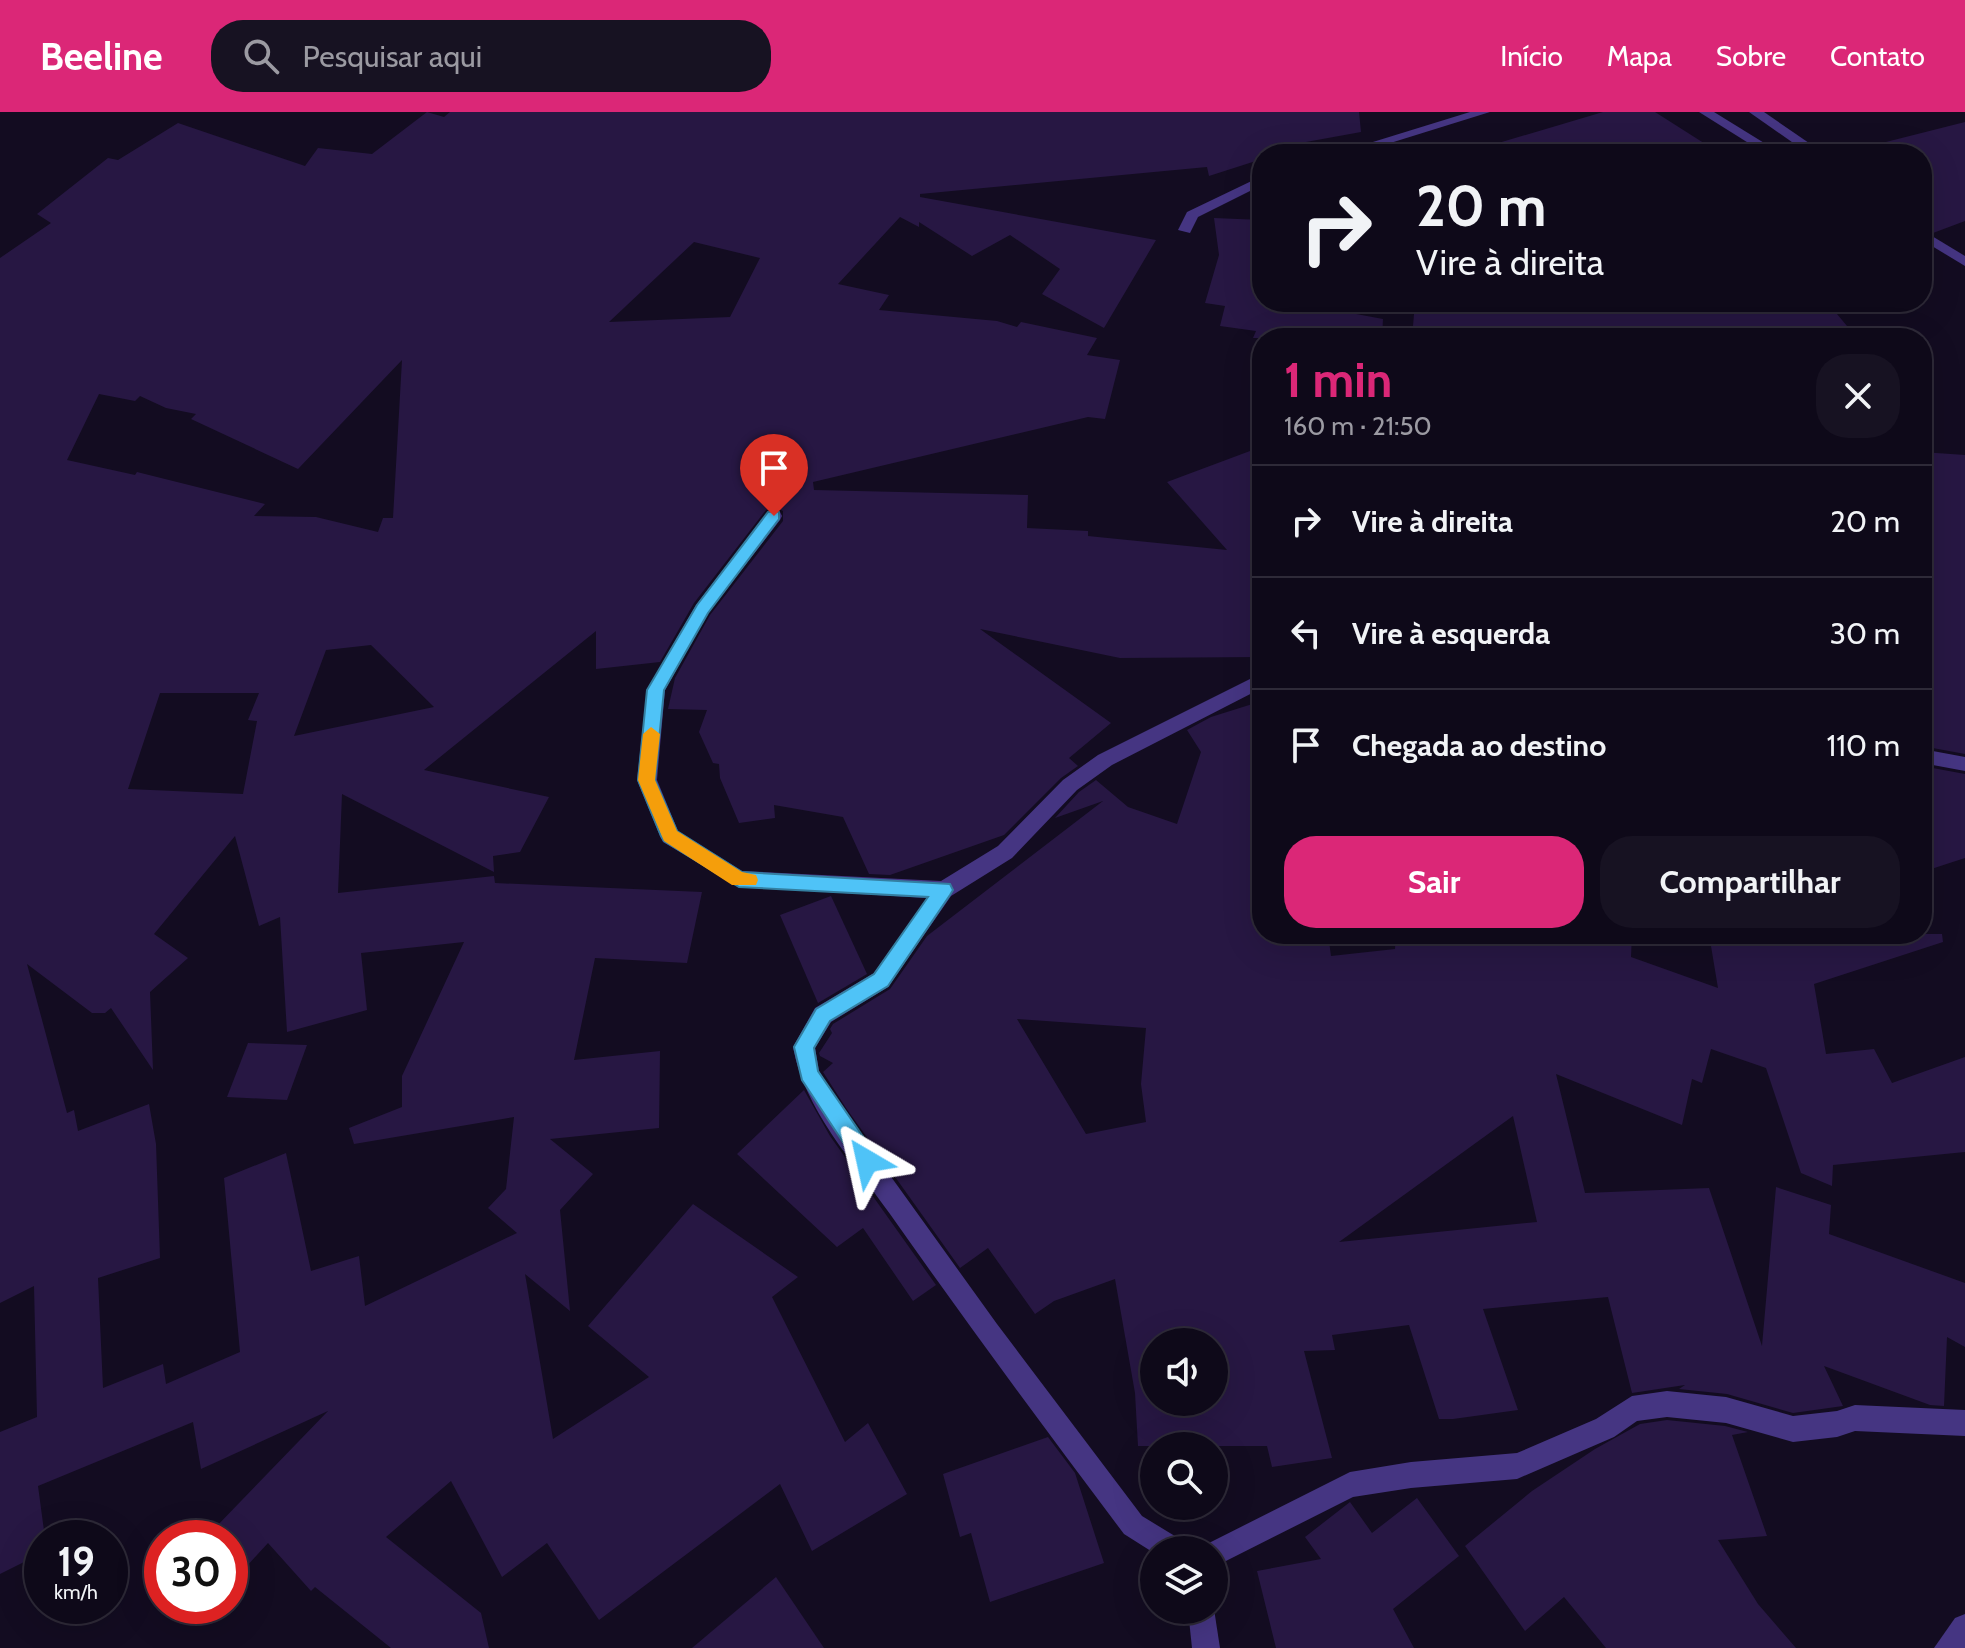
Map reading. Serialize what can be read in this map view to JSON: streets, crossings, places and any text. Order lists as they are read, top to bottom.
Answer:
{
  "page": {
    "header": "Beeline",
    "search": "Pesquisar aqui",
    "nav": [
      "Início",
      "Mapa",
      "Sobre",
      "Contato"
    ],
    "turn": ["20 m", "Vire à direita"],
    "heading": ["1 min", "160 m · 21:50"],
    "list": [
      {
        "name": "Vire à direita",
        "value": "20 m"
      },
      {
        "name": "Vire à esquerda",
        "value": "30 m"
      },
      {
        "name": "Chegada ao destino",
        "value": "110 m"
      }
    ],
    "buttons": ["Sair", "Compartilhar"],
    "speed": "19 km/h",
    "limit": "30"
  }
}
